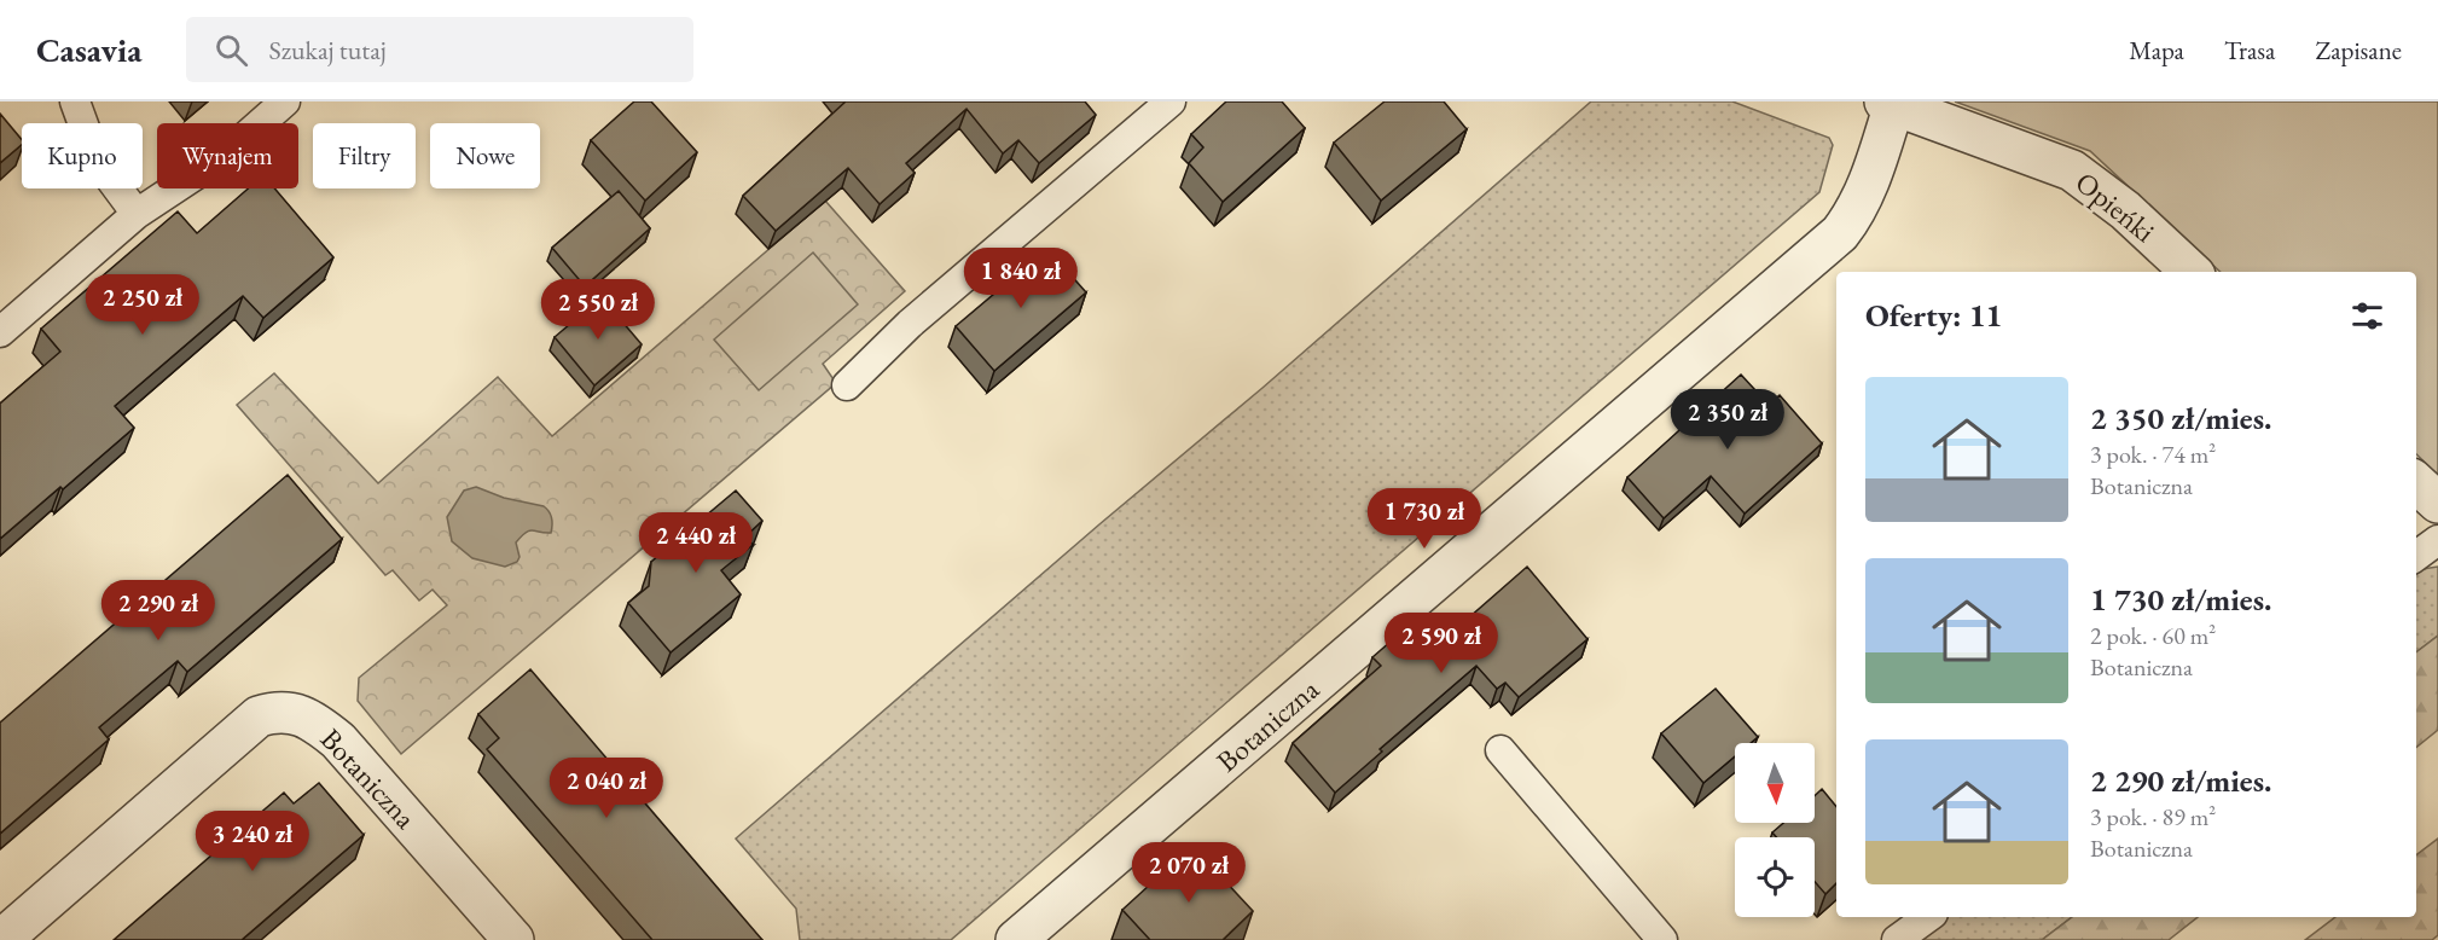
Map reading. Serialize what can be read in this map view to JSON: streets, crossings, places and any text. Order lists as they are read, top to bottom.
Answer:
{
  "streets": {
    "street": ["Opieńki", "Botaniczna"]
  },
  "crossings": [
    ["Opieńki", "Botaniczna"]
  ],
  "north": "bottom",
  "page": {
    "header": "Casavia",
    "search": "Szukaj tutaj",
    "nav": ["Mapa", "Trasa", "Zapisane"],
    "chip": [
      "Kupno",
      "Wynajem",
      "Filtry",
      "Nowe"
    ],
    "price": [
      "1 840 zł",
      "2 250 zł",
      "2 550 zł",
      "2 350 zł",
      "1 730 zł",
      "2 440 zł",
      "2 290 zł",
      "2 590 zł",
      "2 040 zł",
      "3 240 zł",
      "2 070 zł"
    ],
    "heading": "Oferty: 11",
    "list": [
      {
        "name": "2 350 zł/mies.",
        "note": "3 pok. · 74 m² · Botaniczna"
      },
      {
        "name": "1 730 zł/mies.",
        "note": "2 pok. · 60 m² · Botaniczna"
      },
      {
        "name": "2 290 zł/mies.",
        "note": "3 pok. · 89 m² · Botaniczna"
      }
    ]
  }
}
